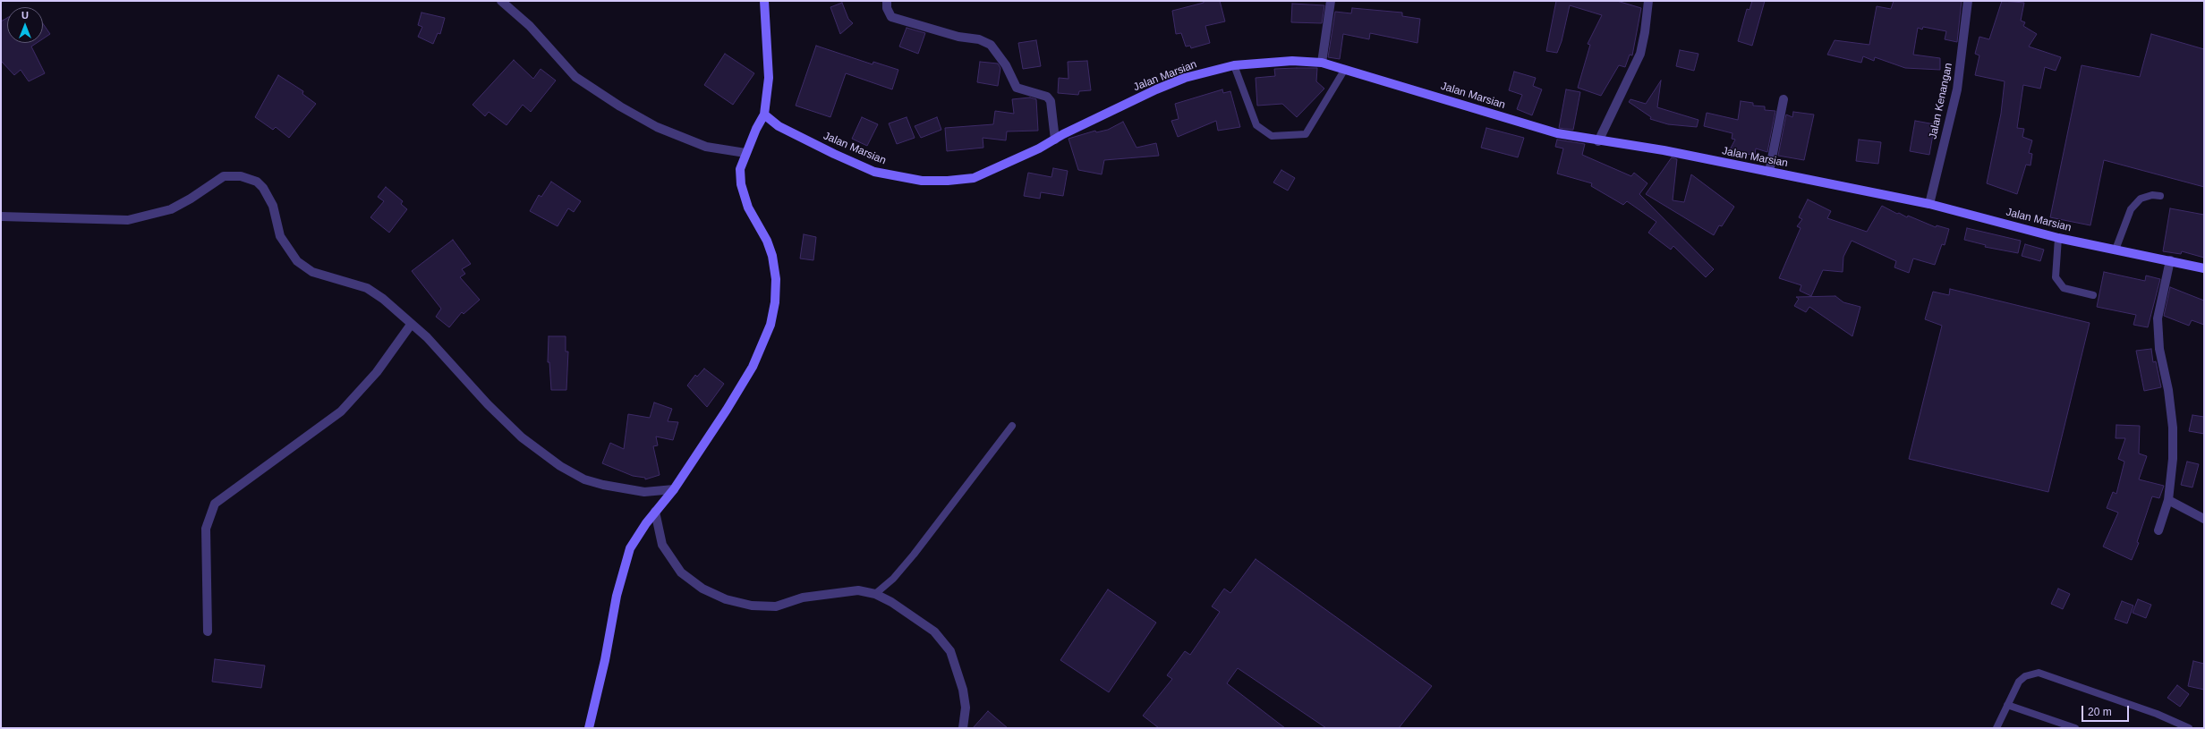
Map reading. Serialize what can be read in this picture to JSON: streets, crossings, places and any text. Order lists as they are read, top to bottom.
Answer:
{
  "streets": {
    "street": ["Jalan Marsian", "Jalan Kenangan"]
  },
  "crossings": [
    ["Jalan Marsian", "Jalan Kenangan"]
  ],
  "scale_bar": "20 m",
  "north": "top"
}
